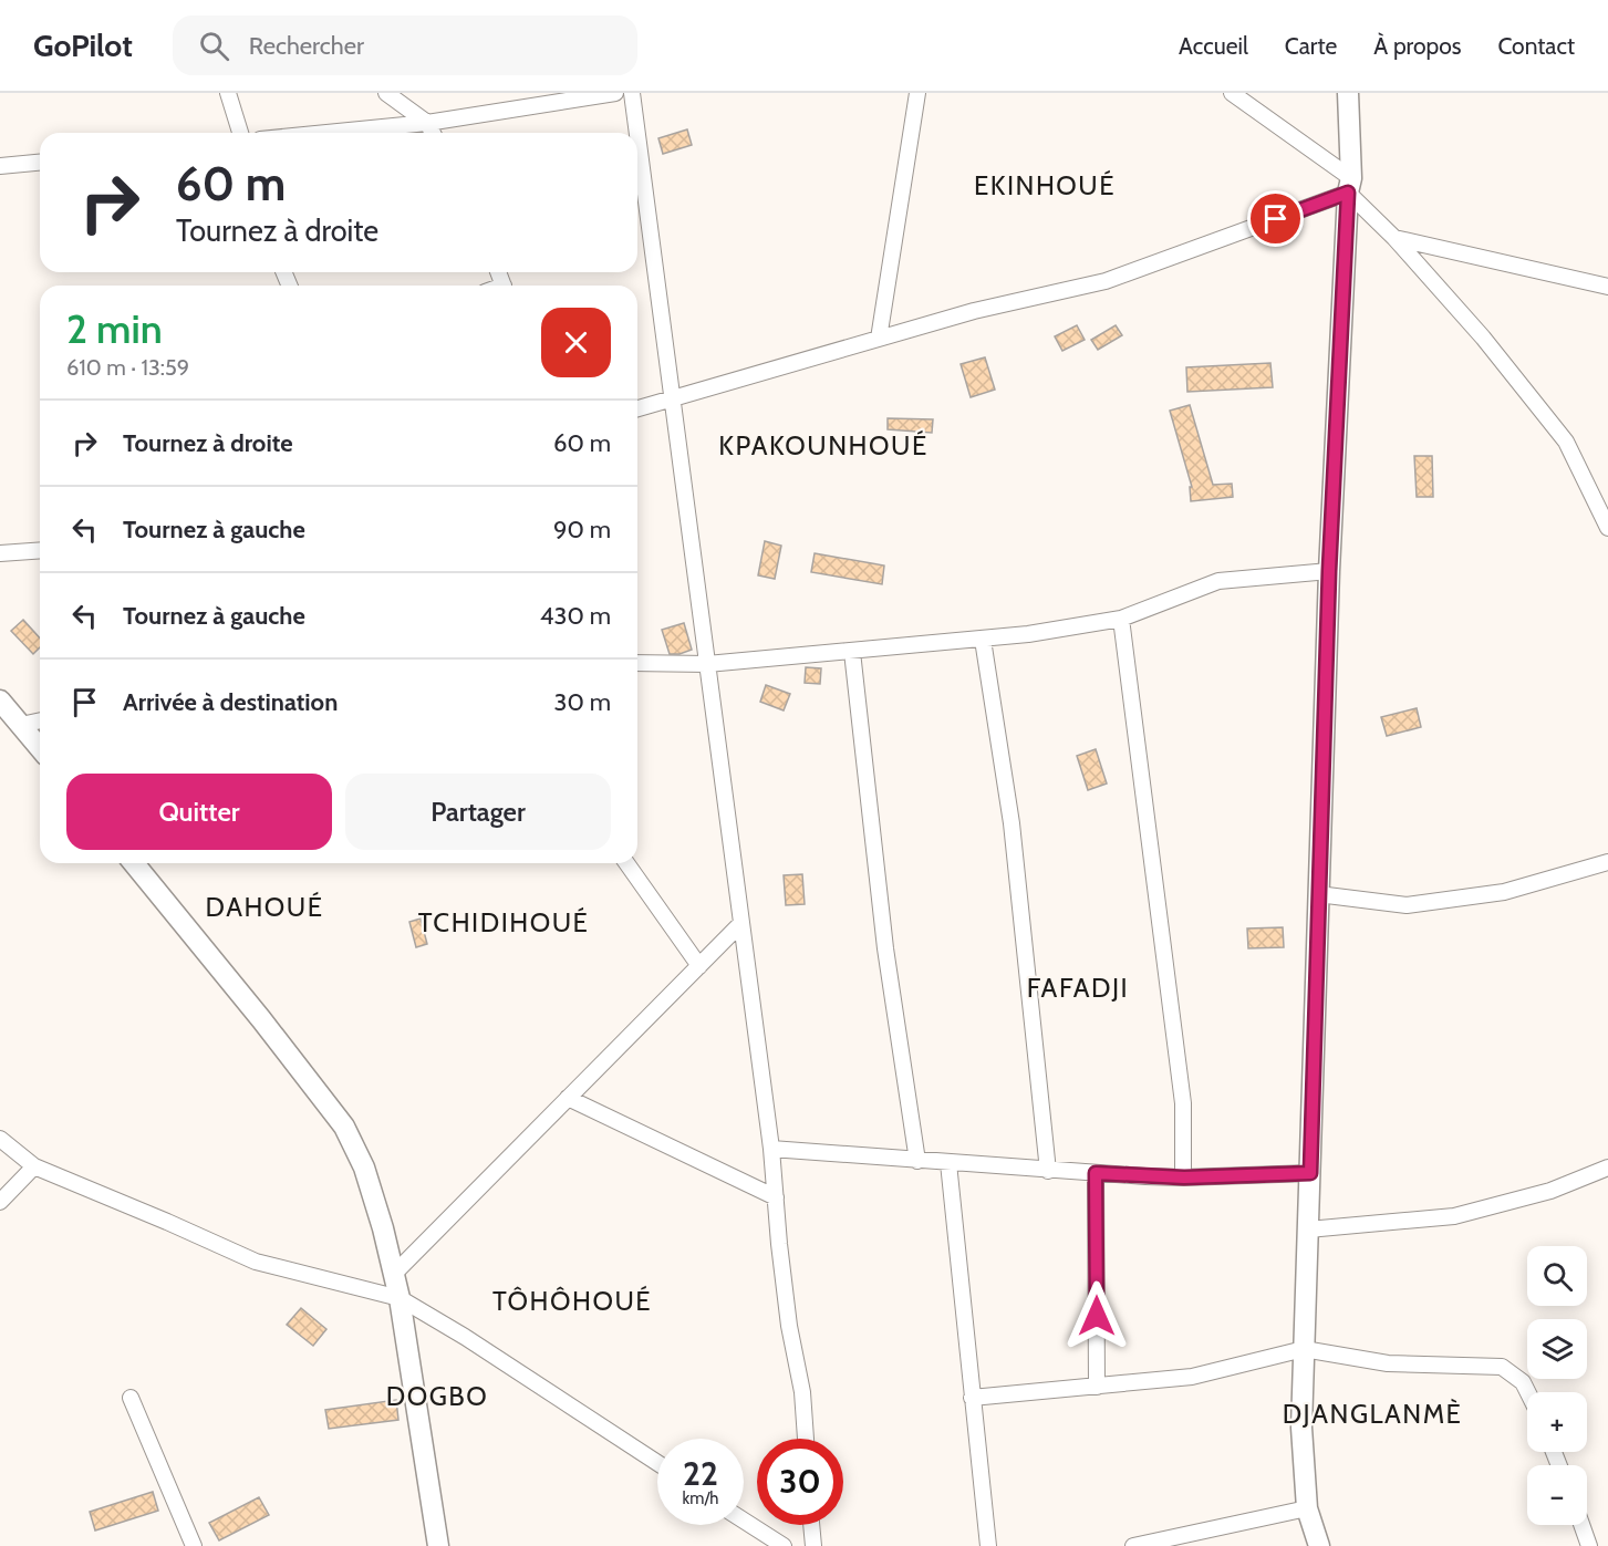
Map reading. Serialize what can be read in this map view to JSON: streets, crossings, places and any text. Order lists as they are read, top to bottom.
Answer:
{
  "districts": [
    "EKINHOUÉ",
    "KPAKOUNHOUÉ",
    "DAHOUÉ",
    "TCHIDIHOUÉ",
    "FAFADJI",
    "TÔHÔHOUÉ",
    "DOGBO",
    "DJANGLANMÈ"
  ],
  "page": {
    "header": "GoPilot",
    "search": "Rechercher",
    "nav": [
      "Accueil",
      "Carte",
      "À propos",
      "Contact"
    ],
    "turn": ["60 m", "Tournez à droite"],
    "heading": ["2 min", "610 m · 13:59"],
    "list": [
      {
        "name": "Tournez à droite",
        "value": "60 m"
      },
      {
        "name": "Tournez à gauche",
        "value": "90 m"
      },
      {
        "name": "Tournez à gauche",
        "value": "430 m"
      },
      {
        "name": "Arrivée à destination",
        "value": "30 m"
      }
    ],
    "buttons": ["Quitter", "Partager"],
    "map_buttons": ["+", "−"],
    "speed": "22 km/h",
    "limit": "30"
  }
}
